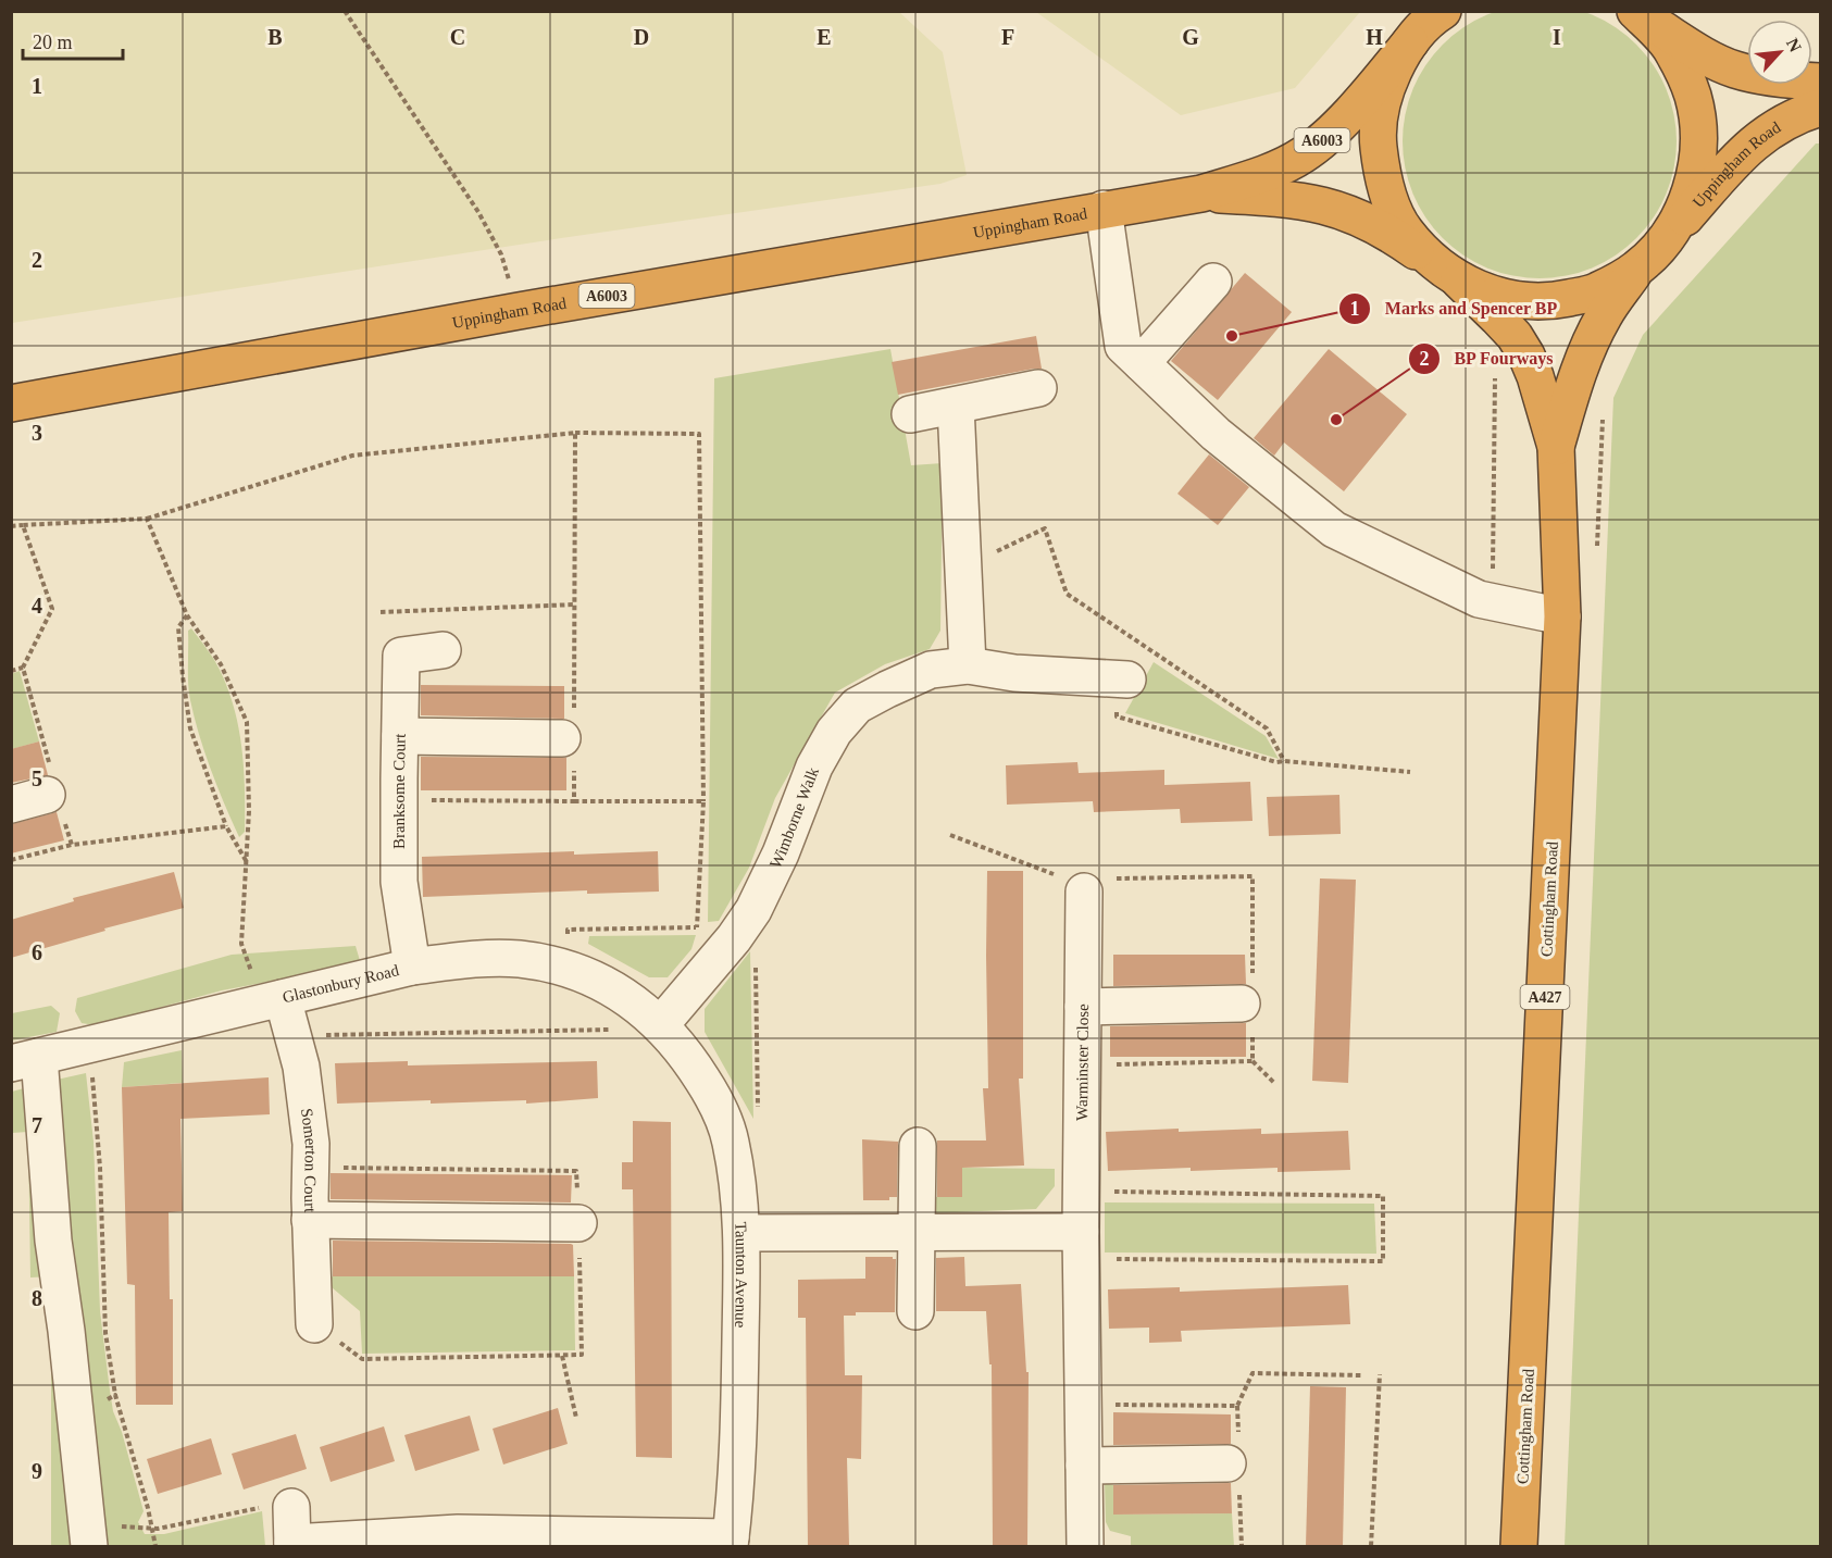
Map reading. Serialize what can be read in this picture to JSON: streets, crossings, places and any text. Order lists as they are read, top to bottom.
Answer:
{
  "streets": {
    "highway": [
      "A6003",
      "Uppingham Road",
      "Cottingham Road",
      "A427"
    ],
    "street": [
      "Branksome Court",
      "Wimborne Walk",
      "Glastonbury Road",
      "Warminster Close",
      "Somerton Court",
      "Taunton Avenue"
    ]
  },
  "crossings": [
    ["Uppingham Road", "Cottingham Road"],
    ["Branksome Court", "Glastonbury Road"],
    ["Wimborne Walk", "Glastonbury Road"],
    ["Wimborne Walk", "Taunton Avenue"],
    ["Glastonbury Road", "Somerton Court"],
    ["Glastonbury Road", "Taunton Avenue"]
  ],
  "places": ["Marks and Spencer BP", "BP Fourways"],
  "scale_bar": "20 m",
  "north": "top right",
  "grid": {
    "columns": [
      "B",
      "C",
      "D",
      "E",
      "F",
      "G",
      "H",
      "I"
    ],
    "rows": [
      "1",
      "2",
      "3",
      "4",
      "5",
      "6",
      "7",
      "8",
      "9"
    ]
  }
}
